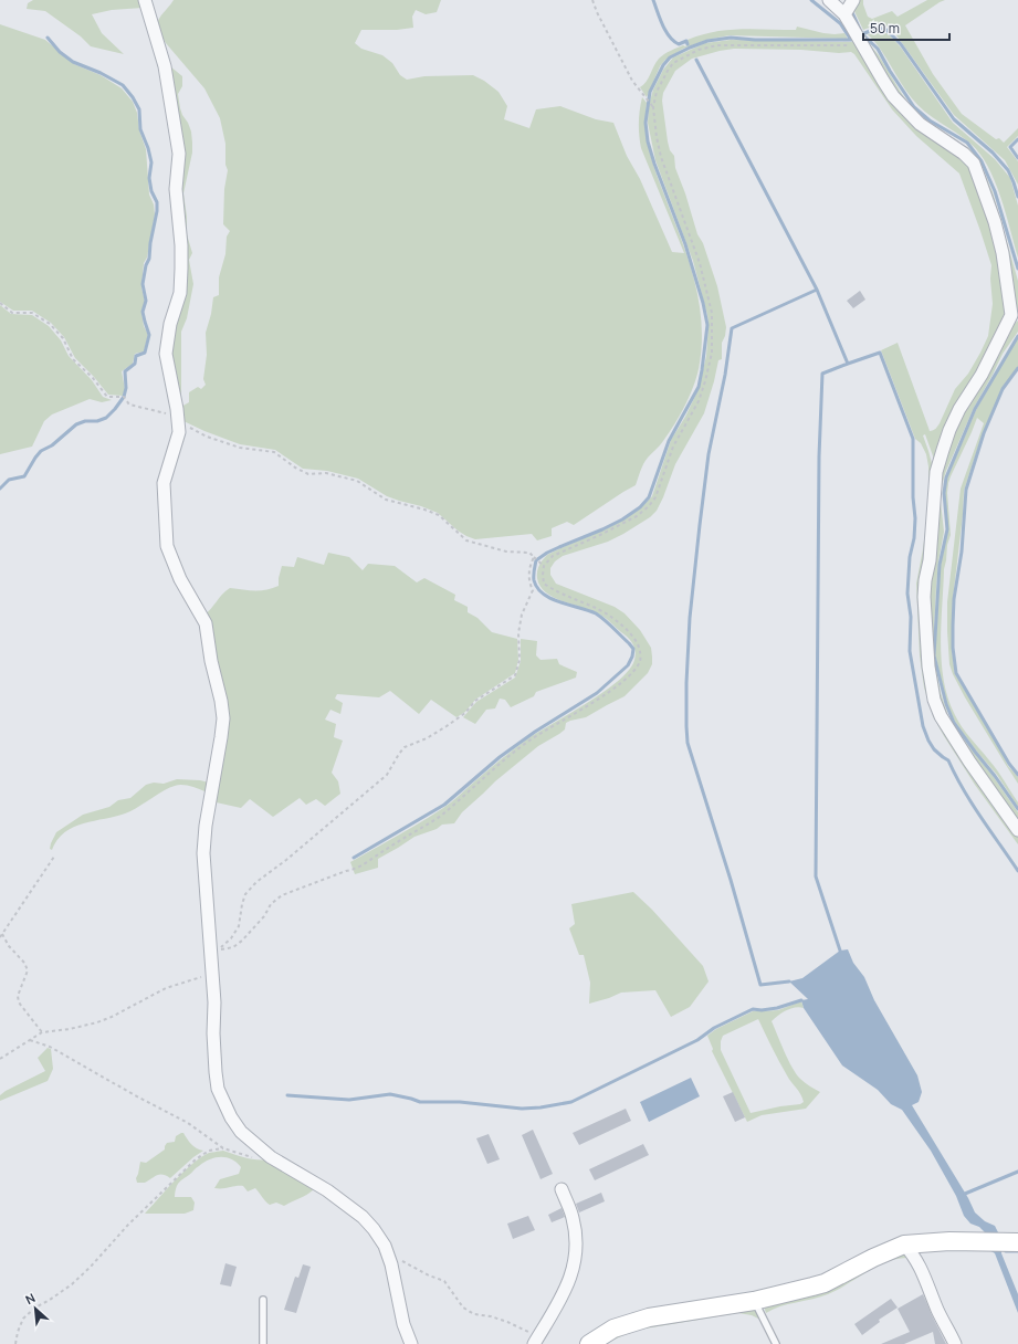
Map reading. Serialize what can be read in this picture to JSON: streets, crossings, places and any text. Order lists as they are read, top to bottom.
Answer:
{
  "scale_bar": "50 m",
  "north": "top left"
}
